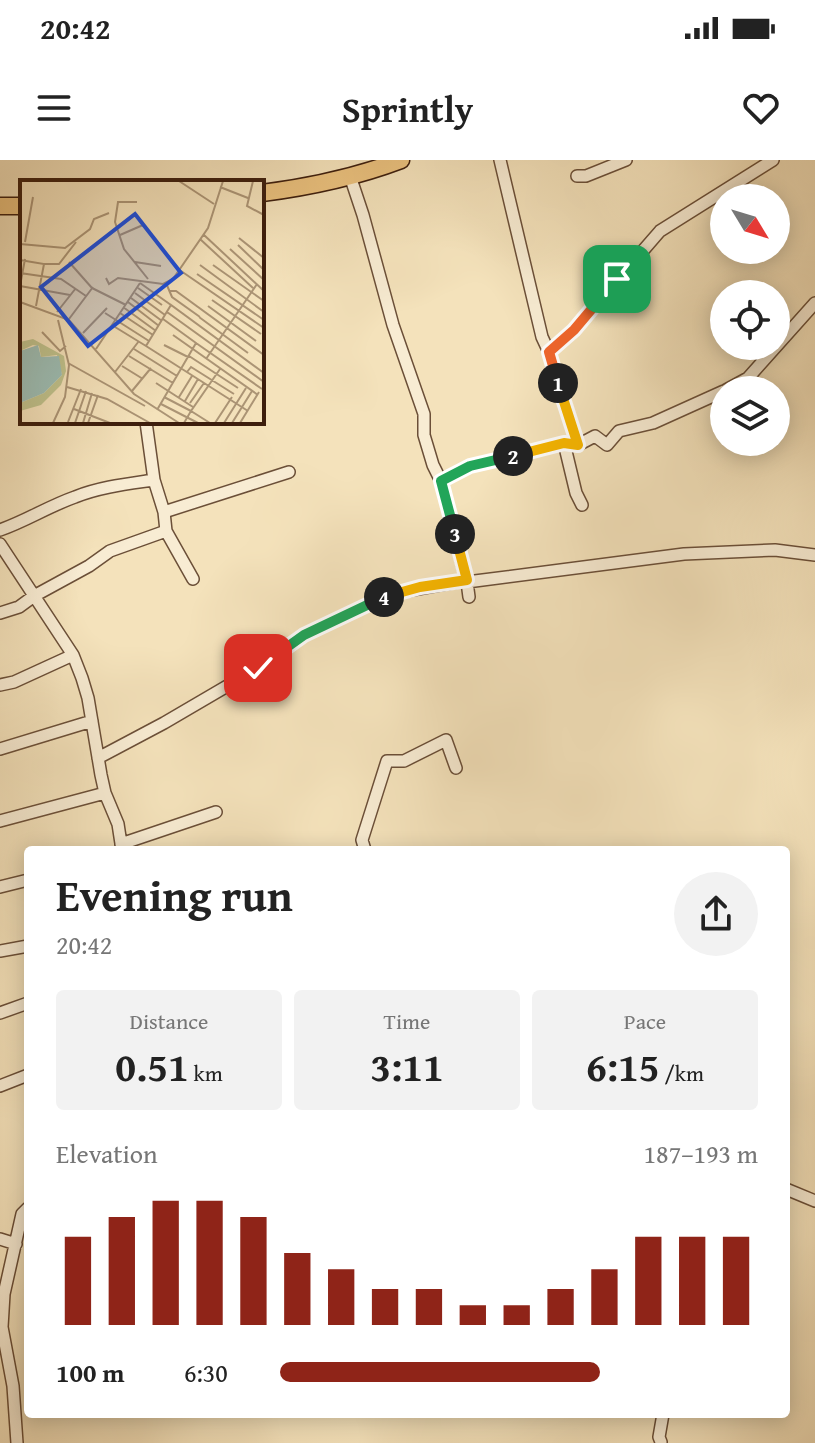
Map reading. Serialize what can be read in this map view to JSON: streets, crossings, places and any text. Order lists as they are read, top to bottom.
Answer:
{
  "north": "bottom right",
  "page": {
    "status": "20:42",
    "header": "Sprintly",
    "pins": [
      "1",
      "2",
      "3",
      "4"
    ],
    "heading": ["Evening run", "20:42"],
    "stats": [
      ["Distance", "0.51 km"],
      ["Time", "3:11"],
      ["Pace", "6:15 /km"]
    ],
    "chart": ["Elevation", "187–193 m"],
    "list": [
      {
        "name": "100 m",
        "note": "6:30"
      }
    ]
  }
}
